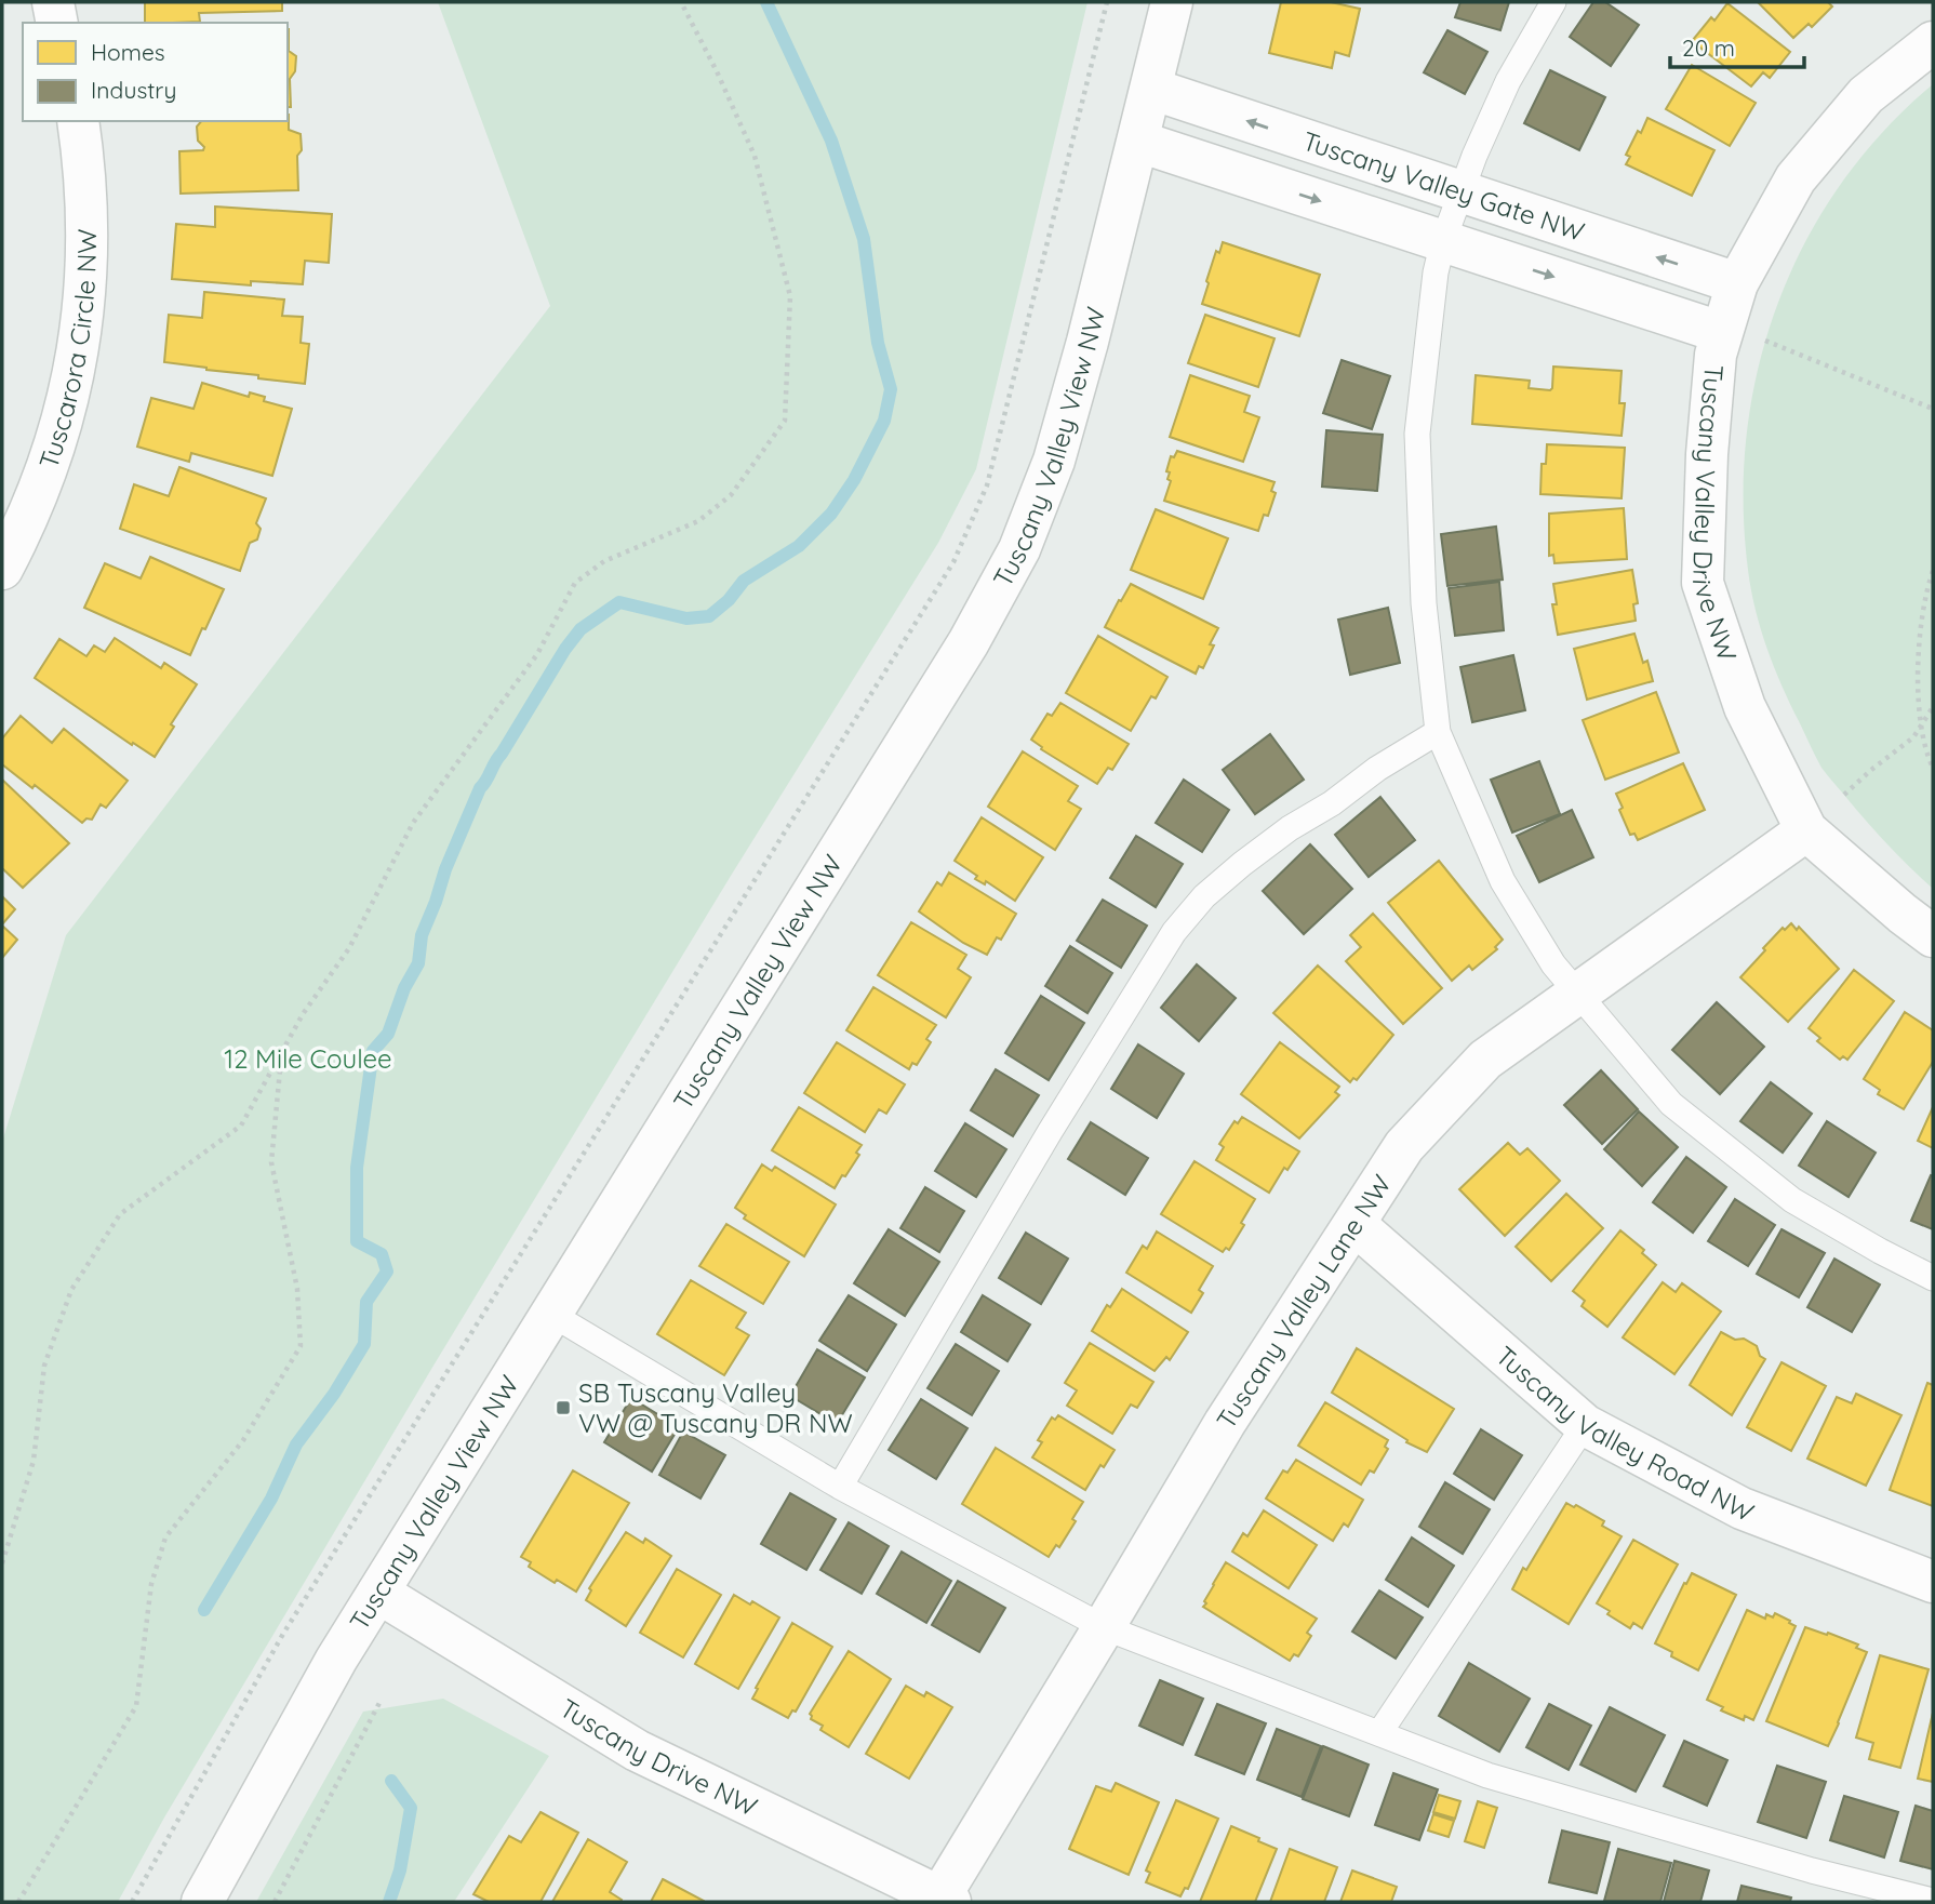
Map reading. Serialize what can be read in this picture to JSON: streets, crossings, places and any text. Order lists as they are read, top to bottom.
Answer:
{
  "streets": {
    "street": [
      "Tuscany Valley Gate NW",
      "Tuscarora Circle NW",
      "Tuscany Valley View NW",
      "Tuscany Valley Drive NW",
      "Tuscany Valley Lane NW",
      "Tuscany Valley Road NW",
      "Tuscany Drive NW"
    ]
  },
  "crossings": [
    ["Tuscany Valley Gate NW", "Tuscany Valley View NW"],
    ["Tuscany Valley Gate NW", "Tuscany Valley Drive NW"],
    ["Tuscany Valley View NW", "Tuscany Drive NW"],
    ["Tuscany Valley Drive NW", "Tuscany Valley Lane NW"],
    ["Tuscany Valley Lane NW", "Tuscany Valley Road NW"],
    ["Tuscany Valley Lane NW", "Tuscany Drive NW"]
  ],
  "parks": ["12 Mile Coulee"],
  "places": {
    "transit": ["SB Tuscany Valley VW @ Tuscany DR NW"]
  },
  "legend": ["Homes", "Industry"],
  "scale_bar": "20 m"
}
